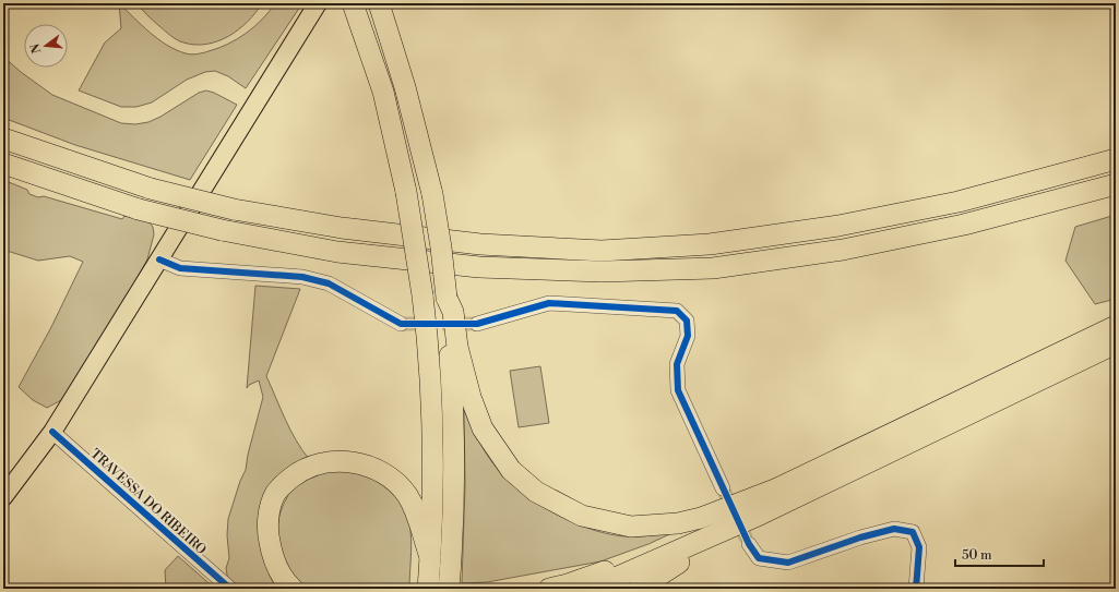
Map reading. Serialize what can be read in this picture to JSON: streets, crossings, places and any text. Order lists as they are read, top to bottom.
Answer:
{
  "streets": {
    "street": ["TRAVESSA DO RIBEIRO"]
  },
  "scale_bar": "50 m",
  "north": "left"
}
